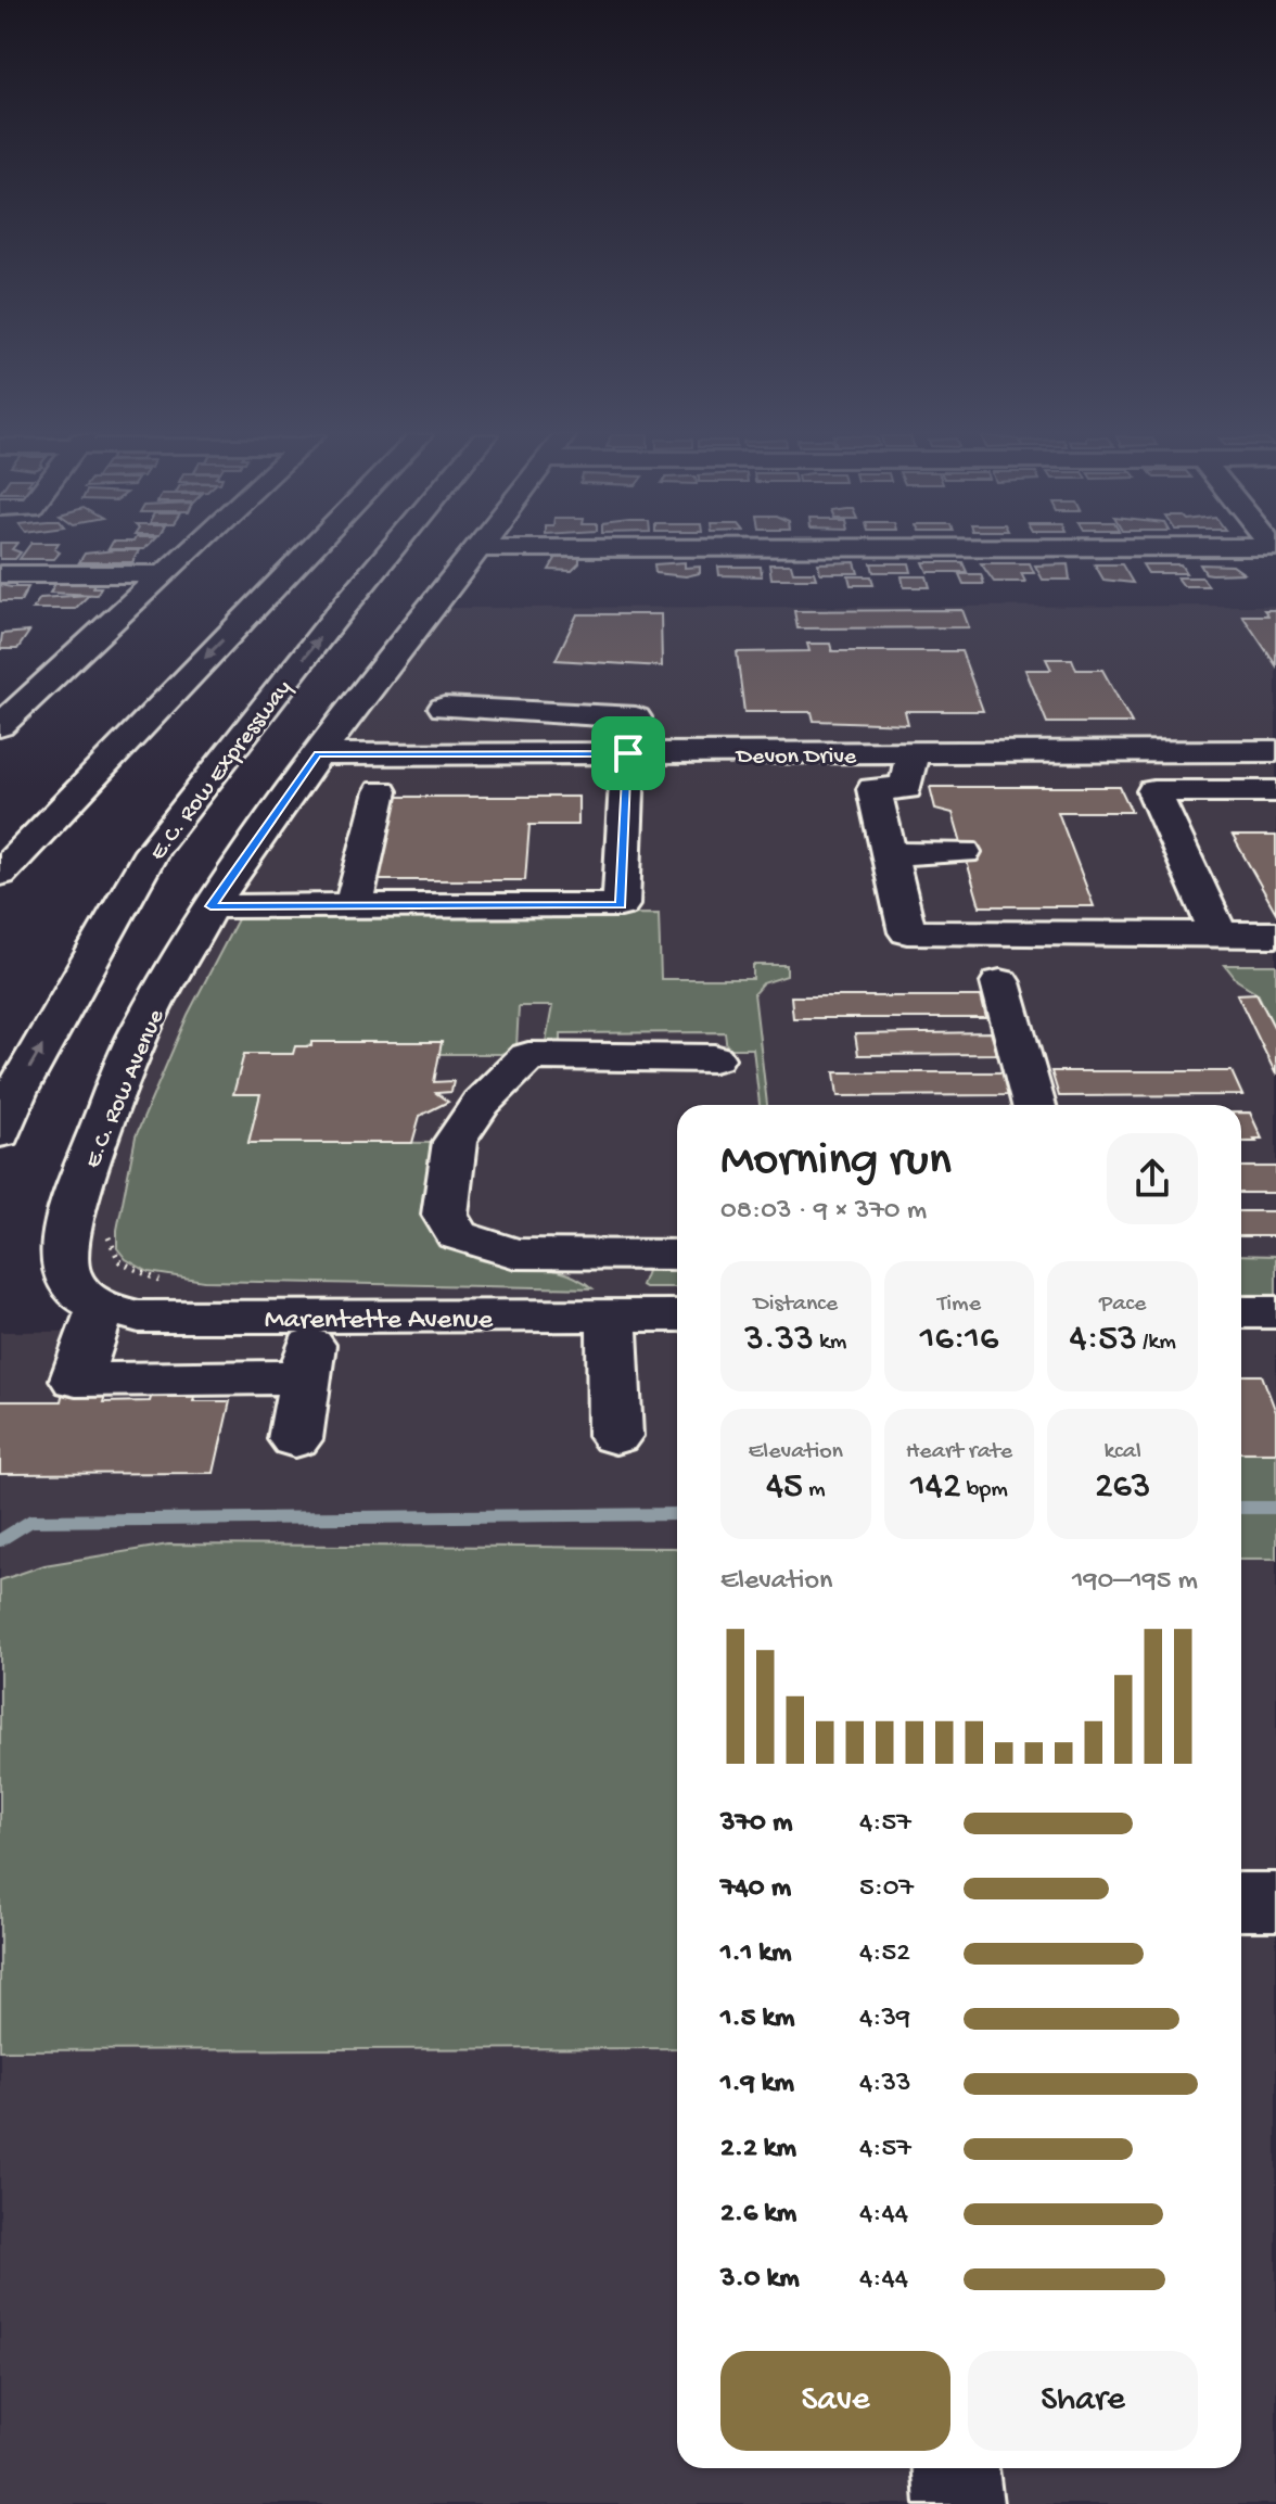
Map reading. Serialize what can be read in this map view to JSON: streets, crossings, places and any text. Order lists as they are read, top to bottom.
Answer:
{
  "streets": {
    "main road": [
      "Devon Drive",
      "E.C. Row Expressway",
      "E.C. Row Avenue",
      "Marentette Avenue"
    ]
  },
  "crossings": [
    ["Devon Drive", "E.C. Row Avenue"],
    ["E.C. Row Avenue", "Marentette Avenue"]
  ],
  "page": {
    "heading": ["Morning run", "08:03 · 9 × 370 m"],
    "stats": [
      ["Distance", "3.33 km"],
      ["Time", "16:16"],
      ["Pace", "4:53 /km"],
      ["Elevation", "45 m"],
      ["Heart rate", "142 bpm"],
      ["kcal", "263"]
    ],
    "chart": ["Elevation", "190–195 m"],
    "list": [
      {
        "name": "370 m",
        "note": "4:57"
      },
      {
        "name": "740 m",
        "note": "5:07"
      },
      {
        "name": "1.1 km",
        "note": "4:52"
      },
      {
        "name": "1.5 km",
        "note": "4:39"
      },
      {
        "name": "1.9 km",
        "note": "4:33"
      },
      {
        "name": "2.2 km",
        "note": "4:57"
      },
      {
        "name": "2.6 km",
        "note": "4:44"
      },
      {
        "name": "3.0 km",
        "note": "4:44"
      }
    ],
    "buttons": ["Save", "Share"]
  }
}
